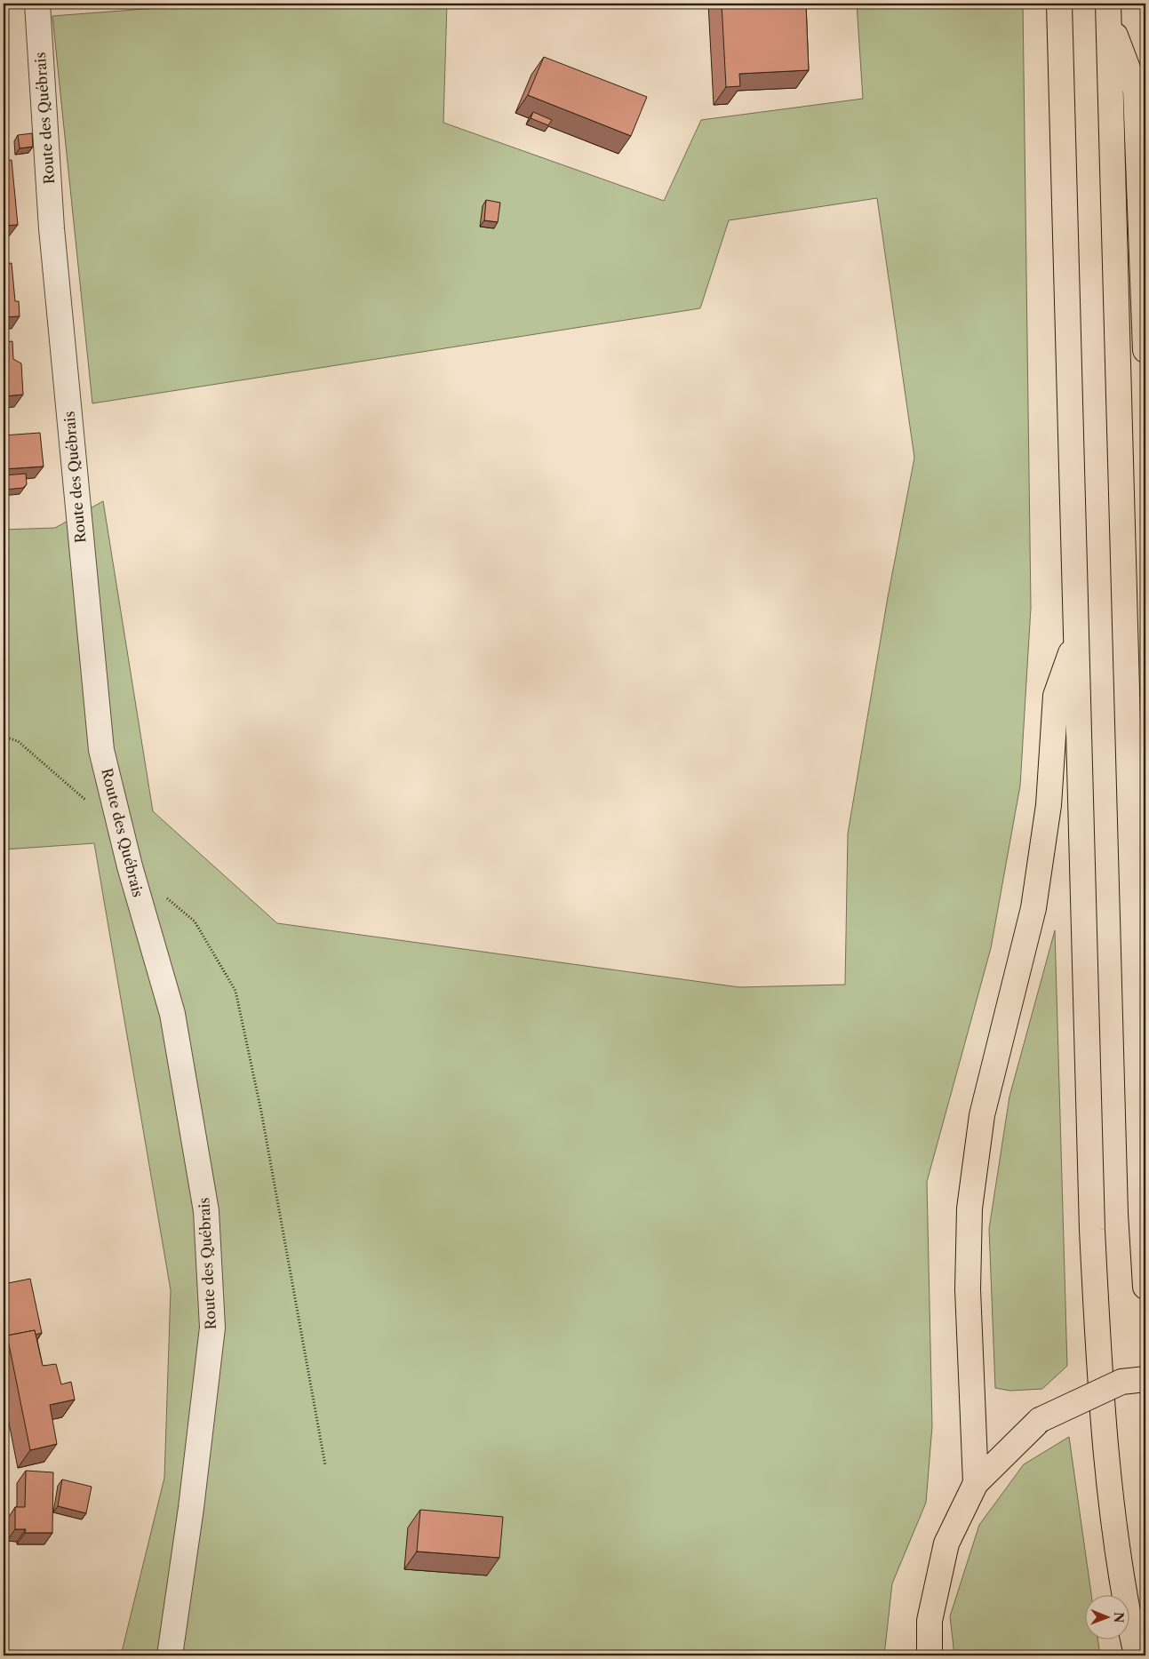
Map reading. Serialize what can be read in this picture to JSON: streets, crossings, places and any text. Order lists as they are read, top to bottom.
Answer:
{
  "streets": {
    "street": ["Route des Québrais"]
  },
  "north": "right"
}
